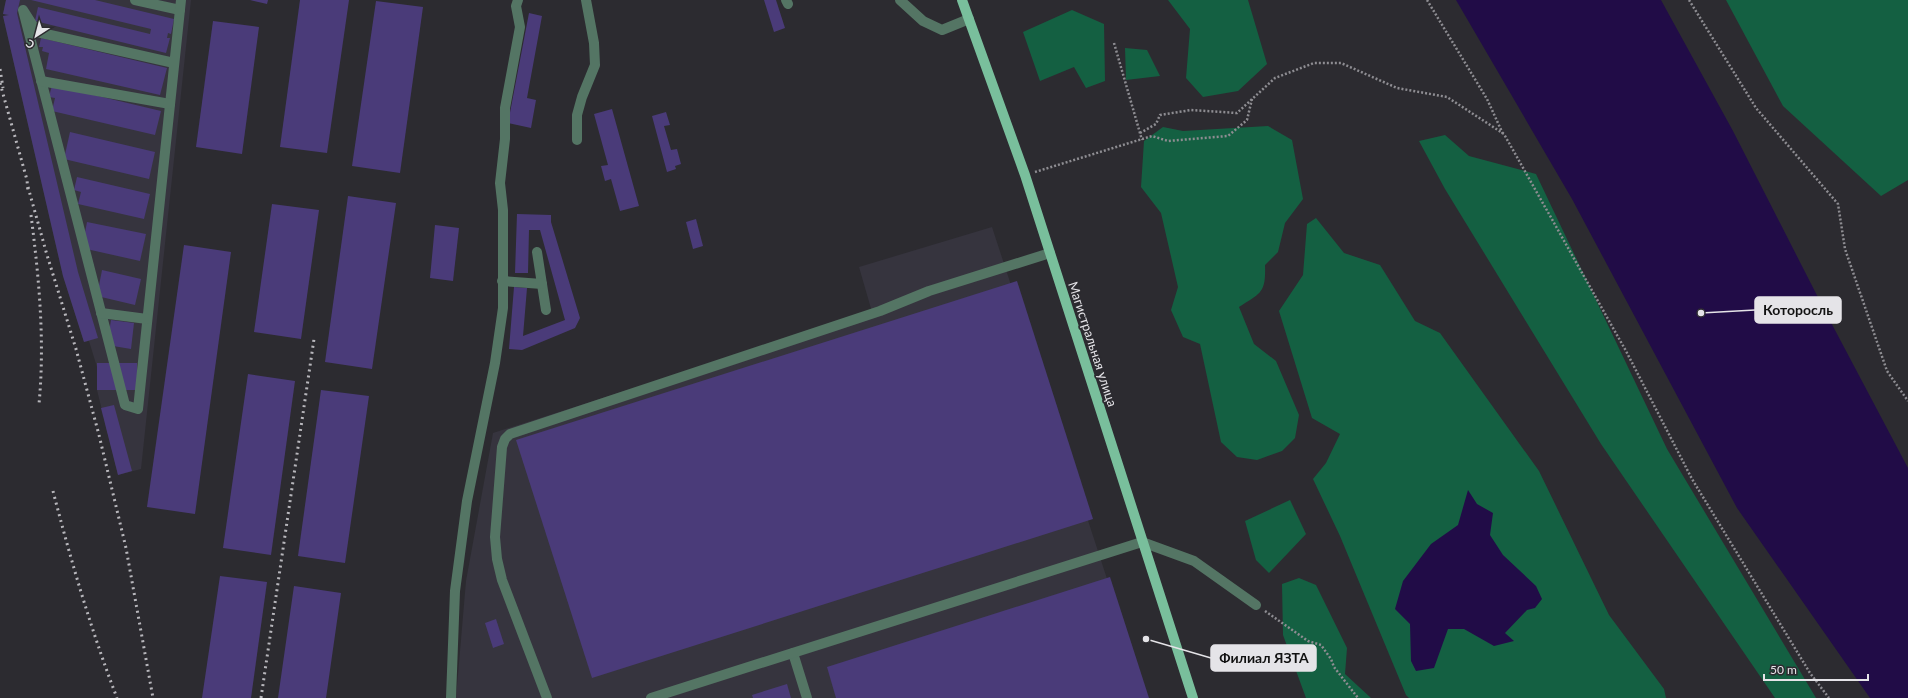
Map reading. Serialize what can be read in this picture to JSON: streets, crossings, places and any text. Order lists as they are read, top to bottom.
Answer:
{
  "streets": {
    "main road": ["Магистральная улица"]
  },
  "places": ["Которосль", "Филиал ЯЗТА"],
  "scale_bar": "50 m",
  "north": "bottom left"
}
